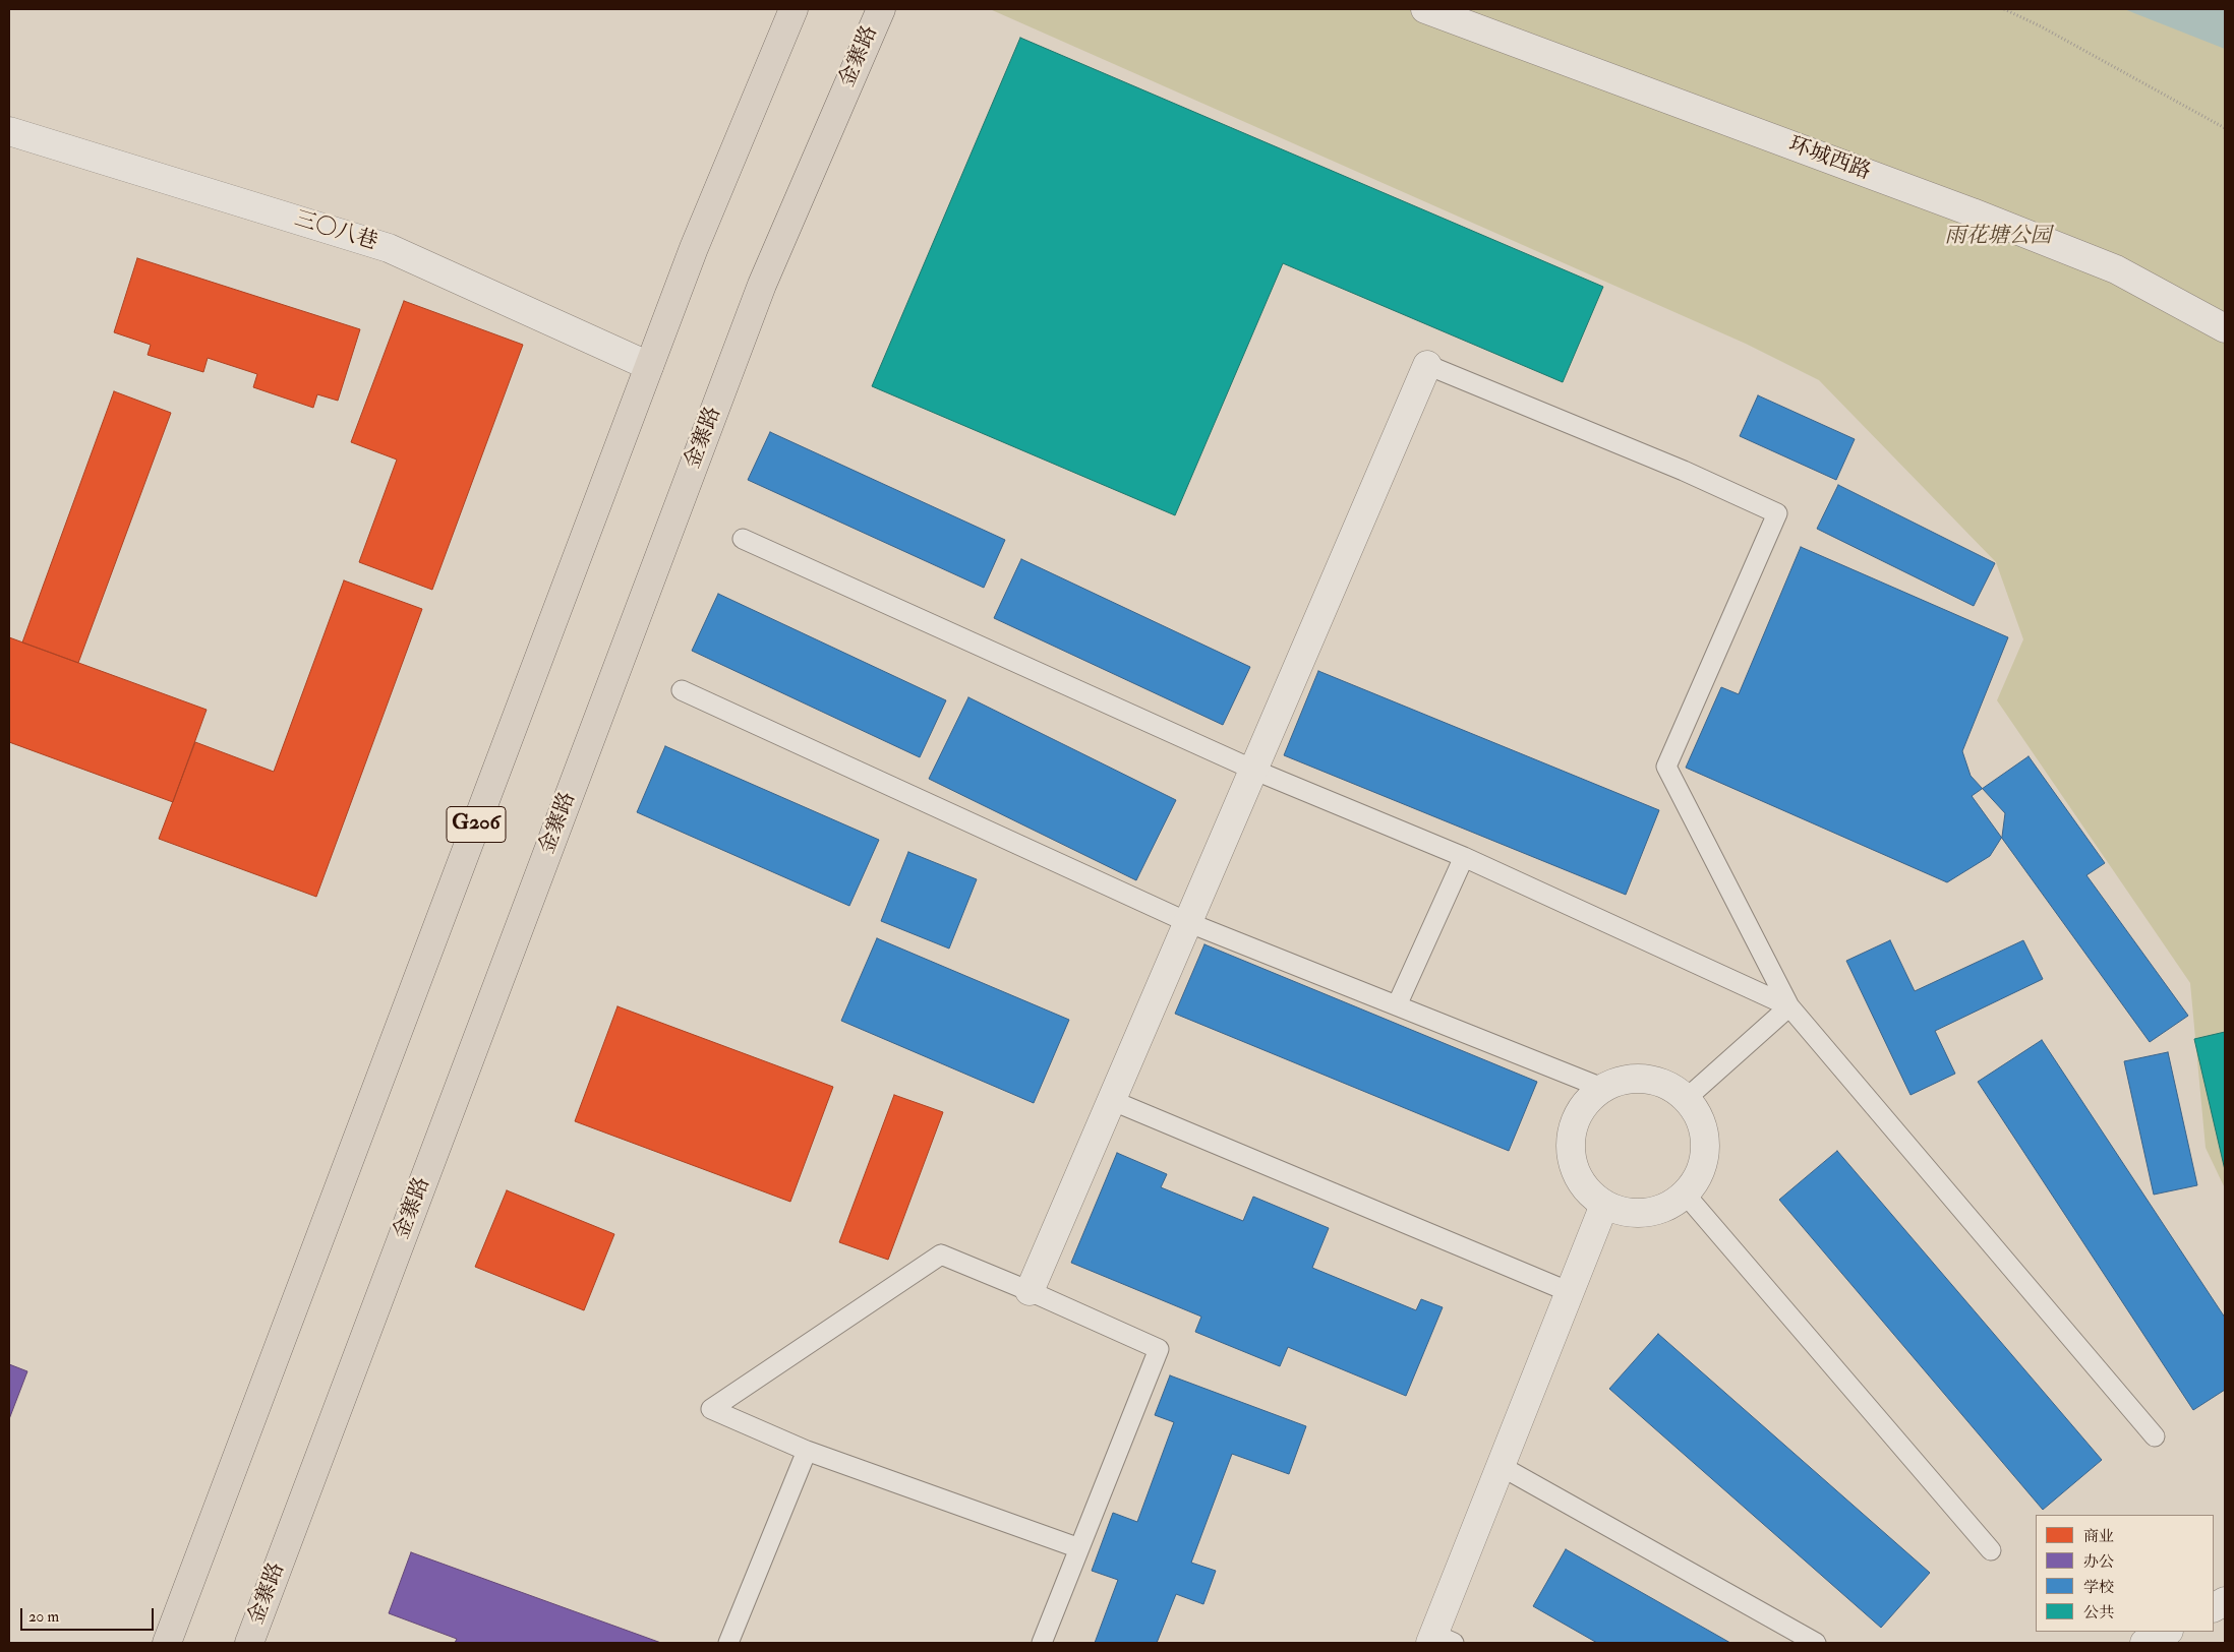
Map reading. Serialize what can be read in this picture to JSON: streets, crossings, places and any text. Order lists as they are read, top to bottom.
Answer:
{
  "streets": {
    "main road": ["金寨路", "G206"],
    "street": ["环城西路", "三〇八巷"]
  },
  "crossings": [
    ["三〇八巷", "G206"]
  ],
  "parks": ["雨花塘公园"],
  "legend": [
    "商业",
    "办公",
    "学校",
    "公共"
  ],
  "scale_bar": "20 m"
}
